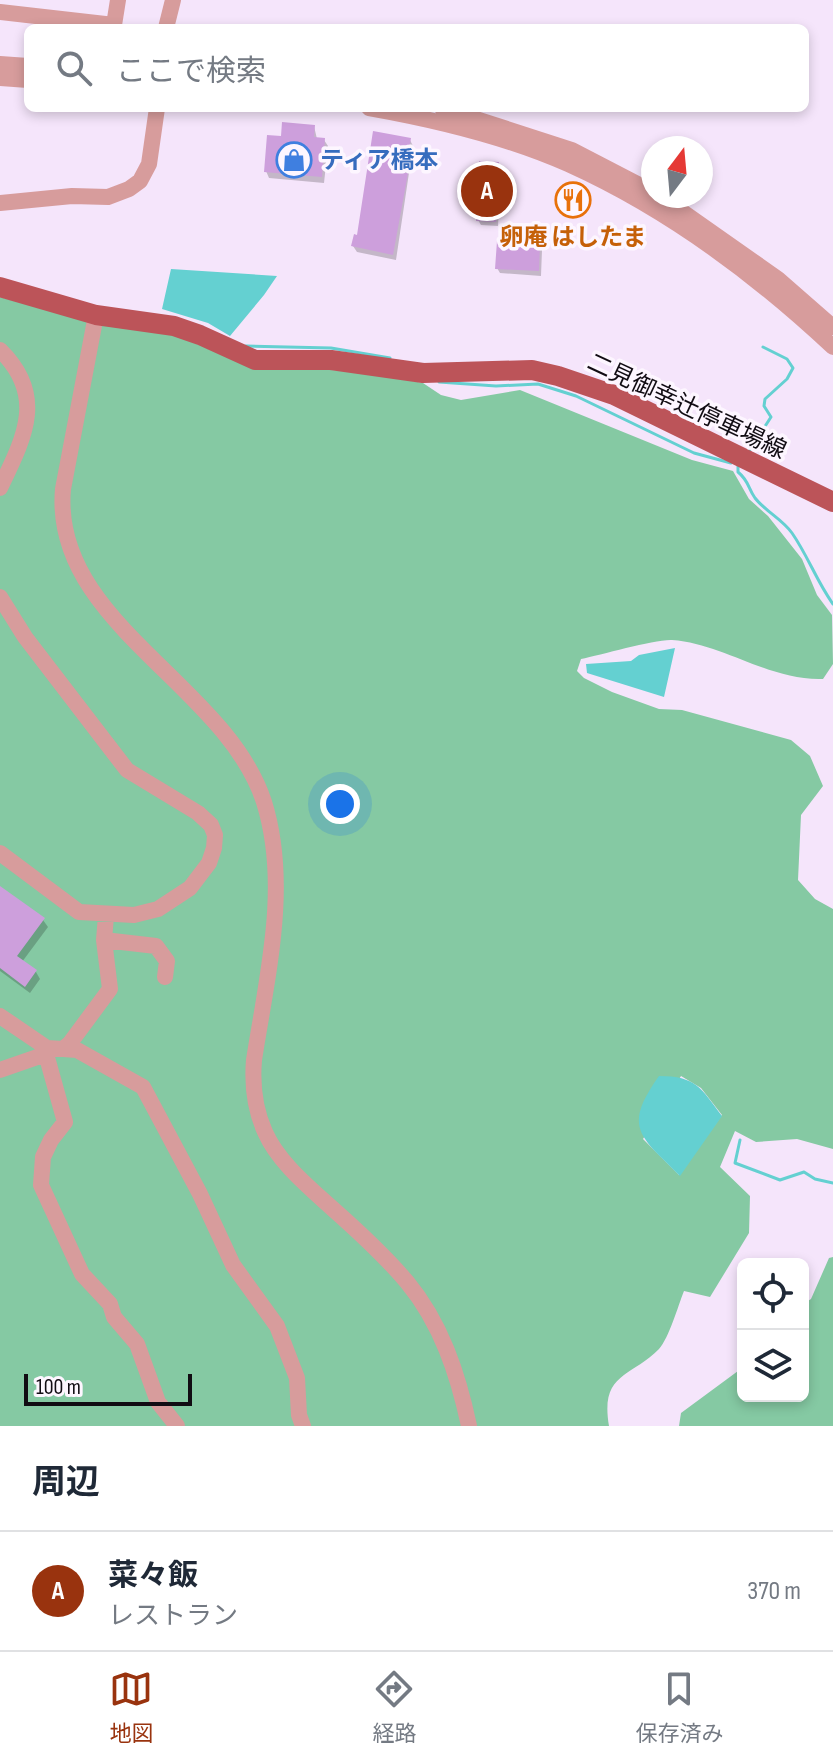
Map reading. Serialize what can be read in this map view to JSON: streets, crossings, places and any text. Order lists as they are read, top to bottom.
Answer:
{
  "streets": {
    "main road": ["二見御幸辻停車場線"]
  },
  "places": {
    "shop": ["ティア橋本"],
    "restaurant": ["卵庵 はしたま"]
  },
  "scale_bar": "100 m",
  "north": "top",
  "page": {
    "search": "ここで検索",
    "pins": "A",
    "scale": "100 m",
    "heading": "周辺",
    "list": [
      {
        "mark": "A",
        "name": "菜々飯",
        "note": "レストラン",
        "value": "370 m"
      }
    ],
    "nav": ["地図", "経路", "保存済み"]
  }
}
